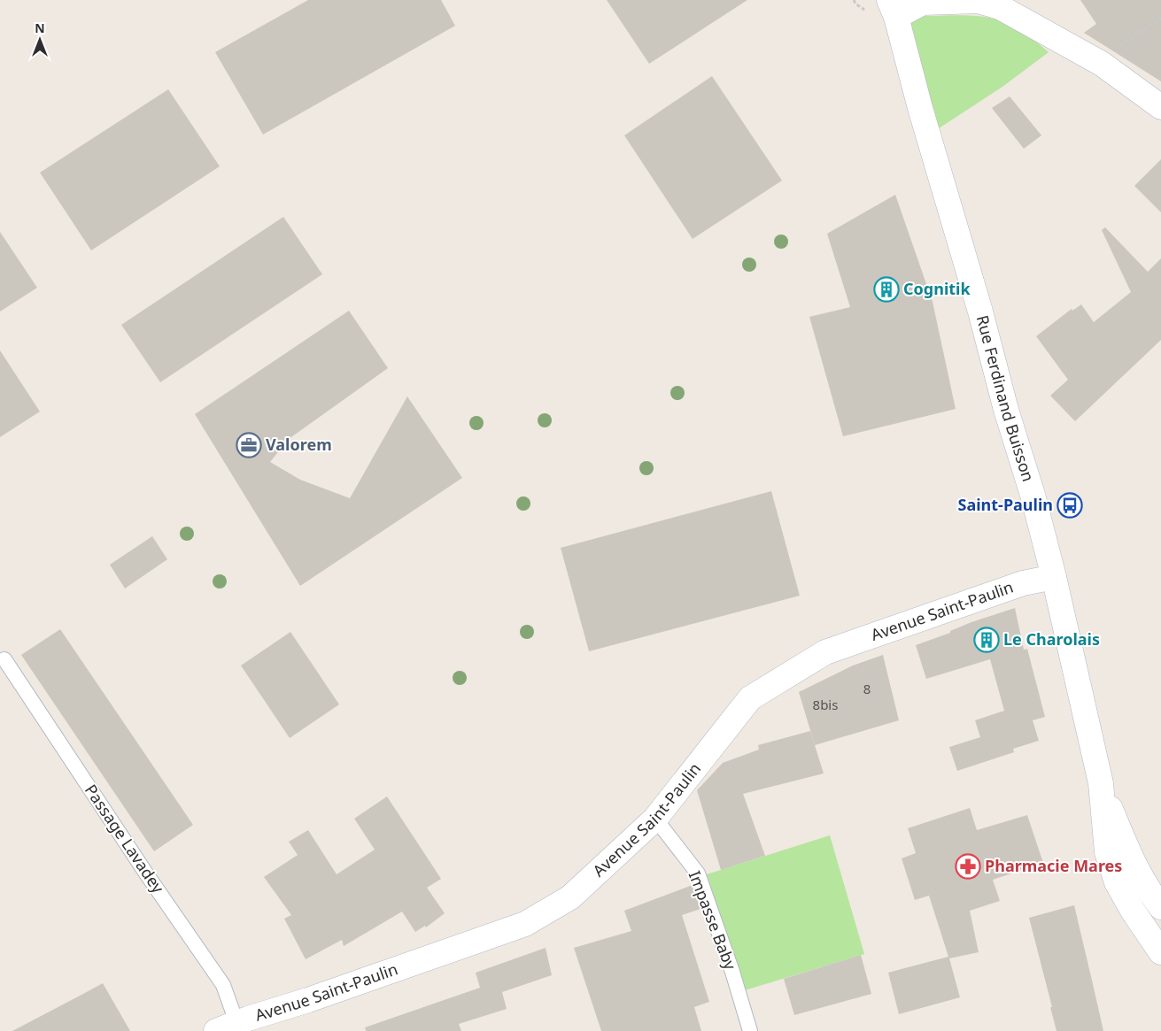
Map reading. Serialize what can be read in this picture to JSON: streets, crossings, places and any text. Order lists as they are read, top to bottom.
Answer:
{
  "streets": {
    "street": ["Rue Ferdinand Buisson", "Avenue Saint-Paulin"],
    "lane": ["Passage Lavadey", "Impasse Baby"]
  },
  "crossings": [
    ["Rue Ferdinand Buisson", "Avenue Saint-Paulin"],
    ["Avenue Saint-Paulin", "Passage Lavadey"],
    ["Avenue Saint-Paulin", "Impasse Baby"]
  ],
  "places": {
    "building": ["Cognitik", "Le Charolais"],
    "office": ["Valorem"],
    "bus stop": ["Saint-Paulin"],
    "pharmacy": ["Pharmacie Mares"]
  },
  "house_numbers": ["8", "8bis"],
  "north": "top"
}
